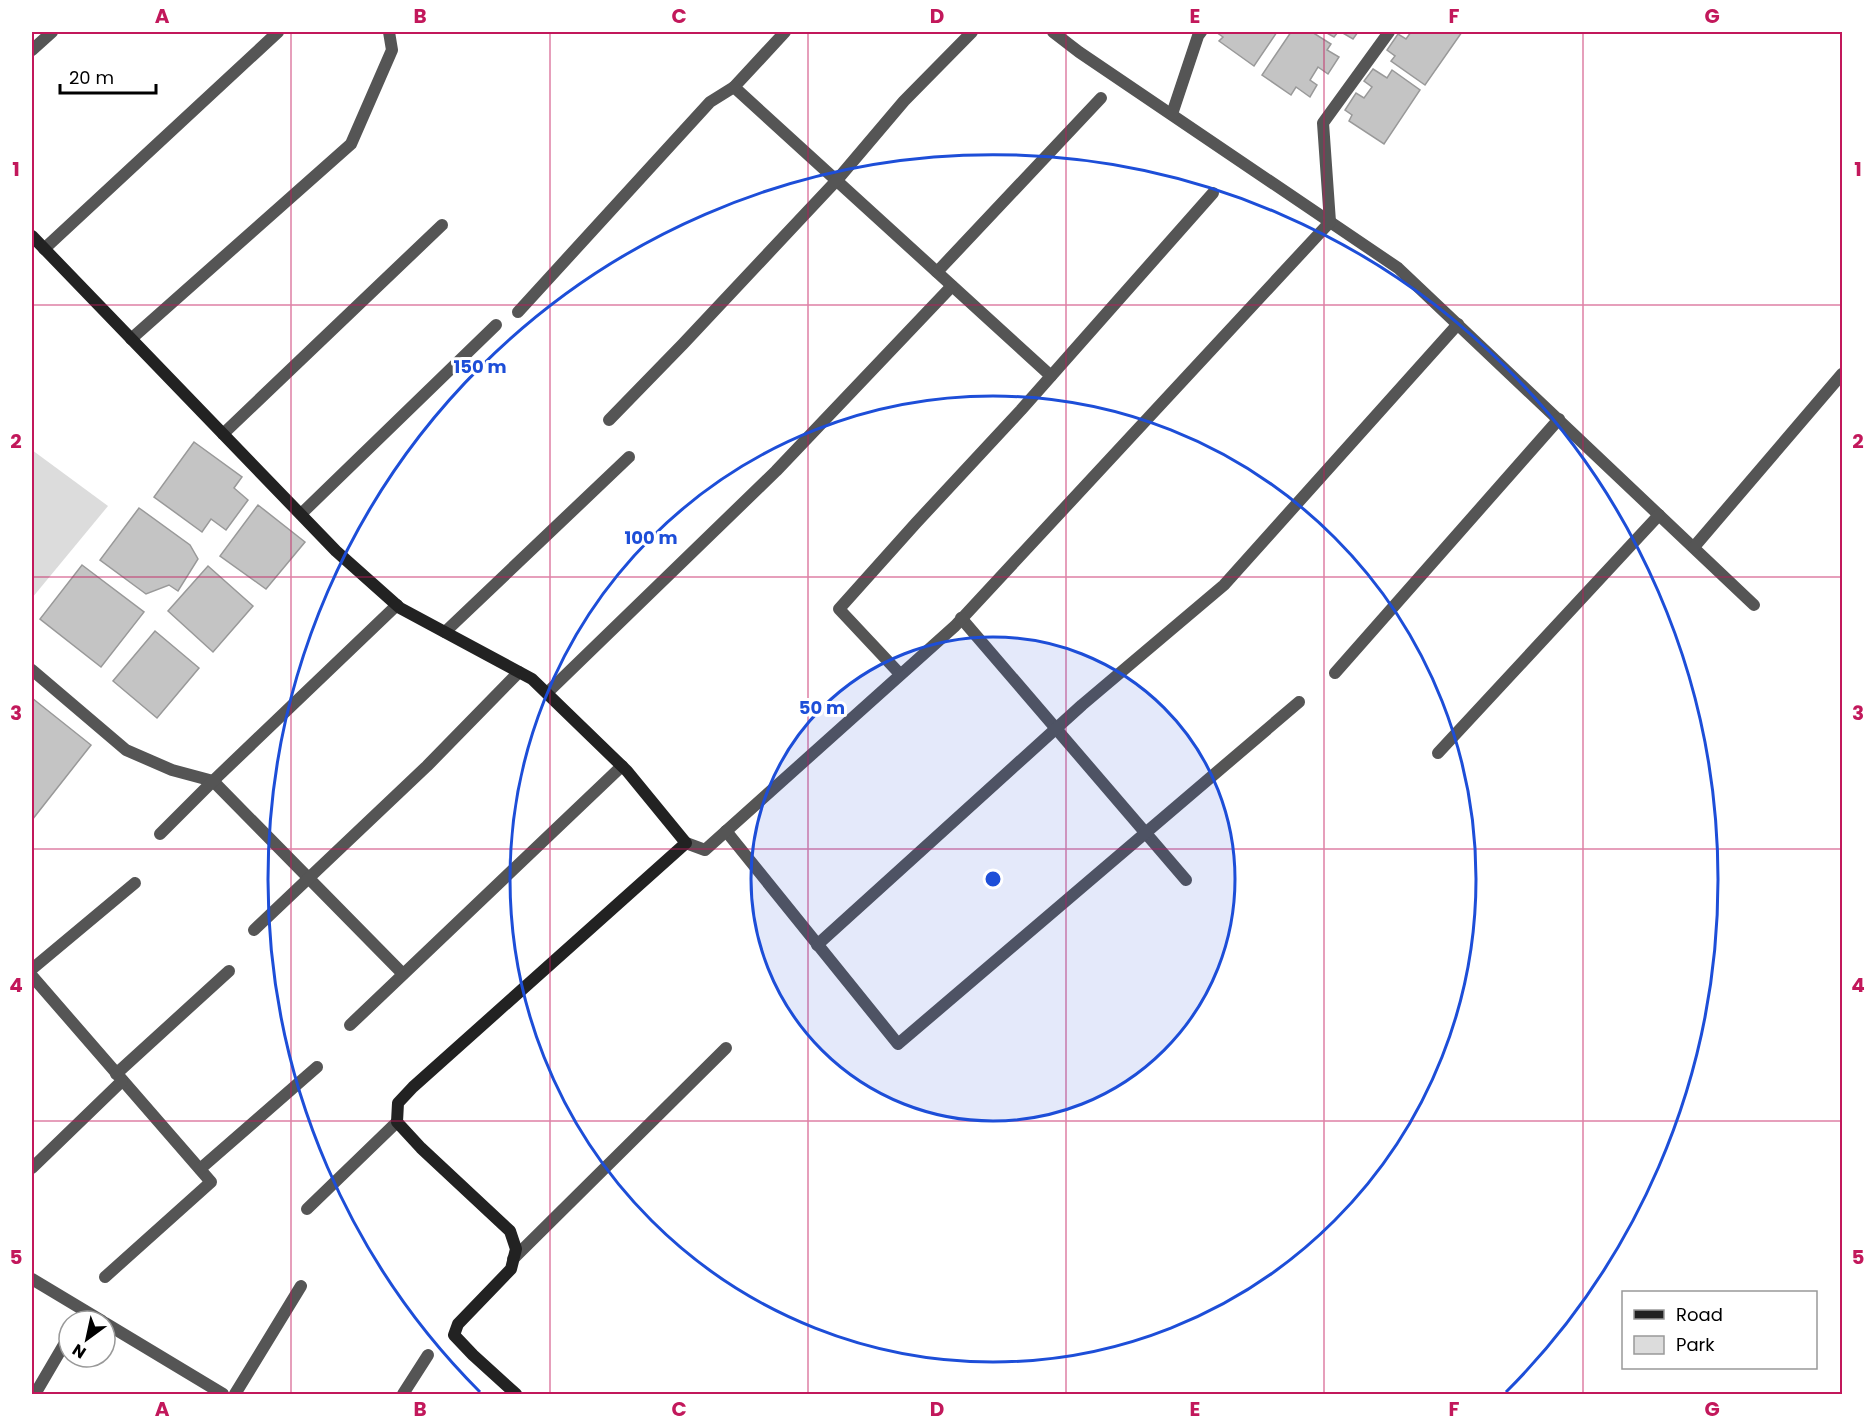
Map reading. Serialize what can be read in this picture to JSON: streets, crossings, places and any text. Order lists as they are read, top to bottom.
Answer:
{
  "legend": ["Road", "Park"],
  "scale_bar": "20 m",
  "north": "bottom left",
  "grid": {
    "columns": [
      "A",
      "B",
      "C",
      "D",
      "E",
      "F",
      "G"
    ],
    "rows": [
      "1",
      "2",
      "3",
      "4",
      "5"
    ]
  },
  "rings": ["150 m", "100 m", "50 m"]
}
